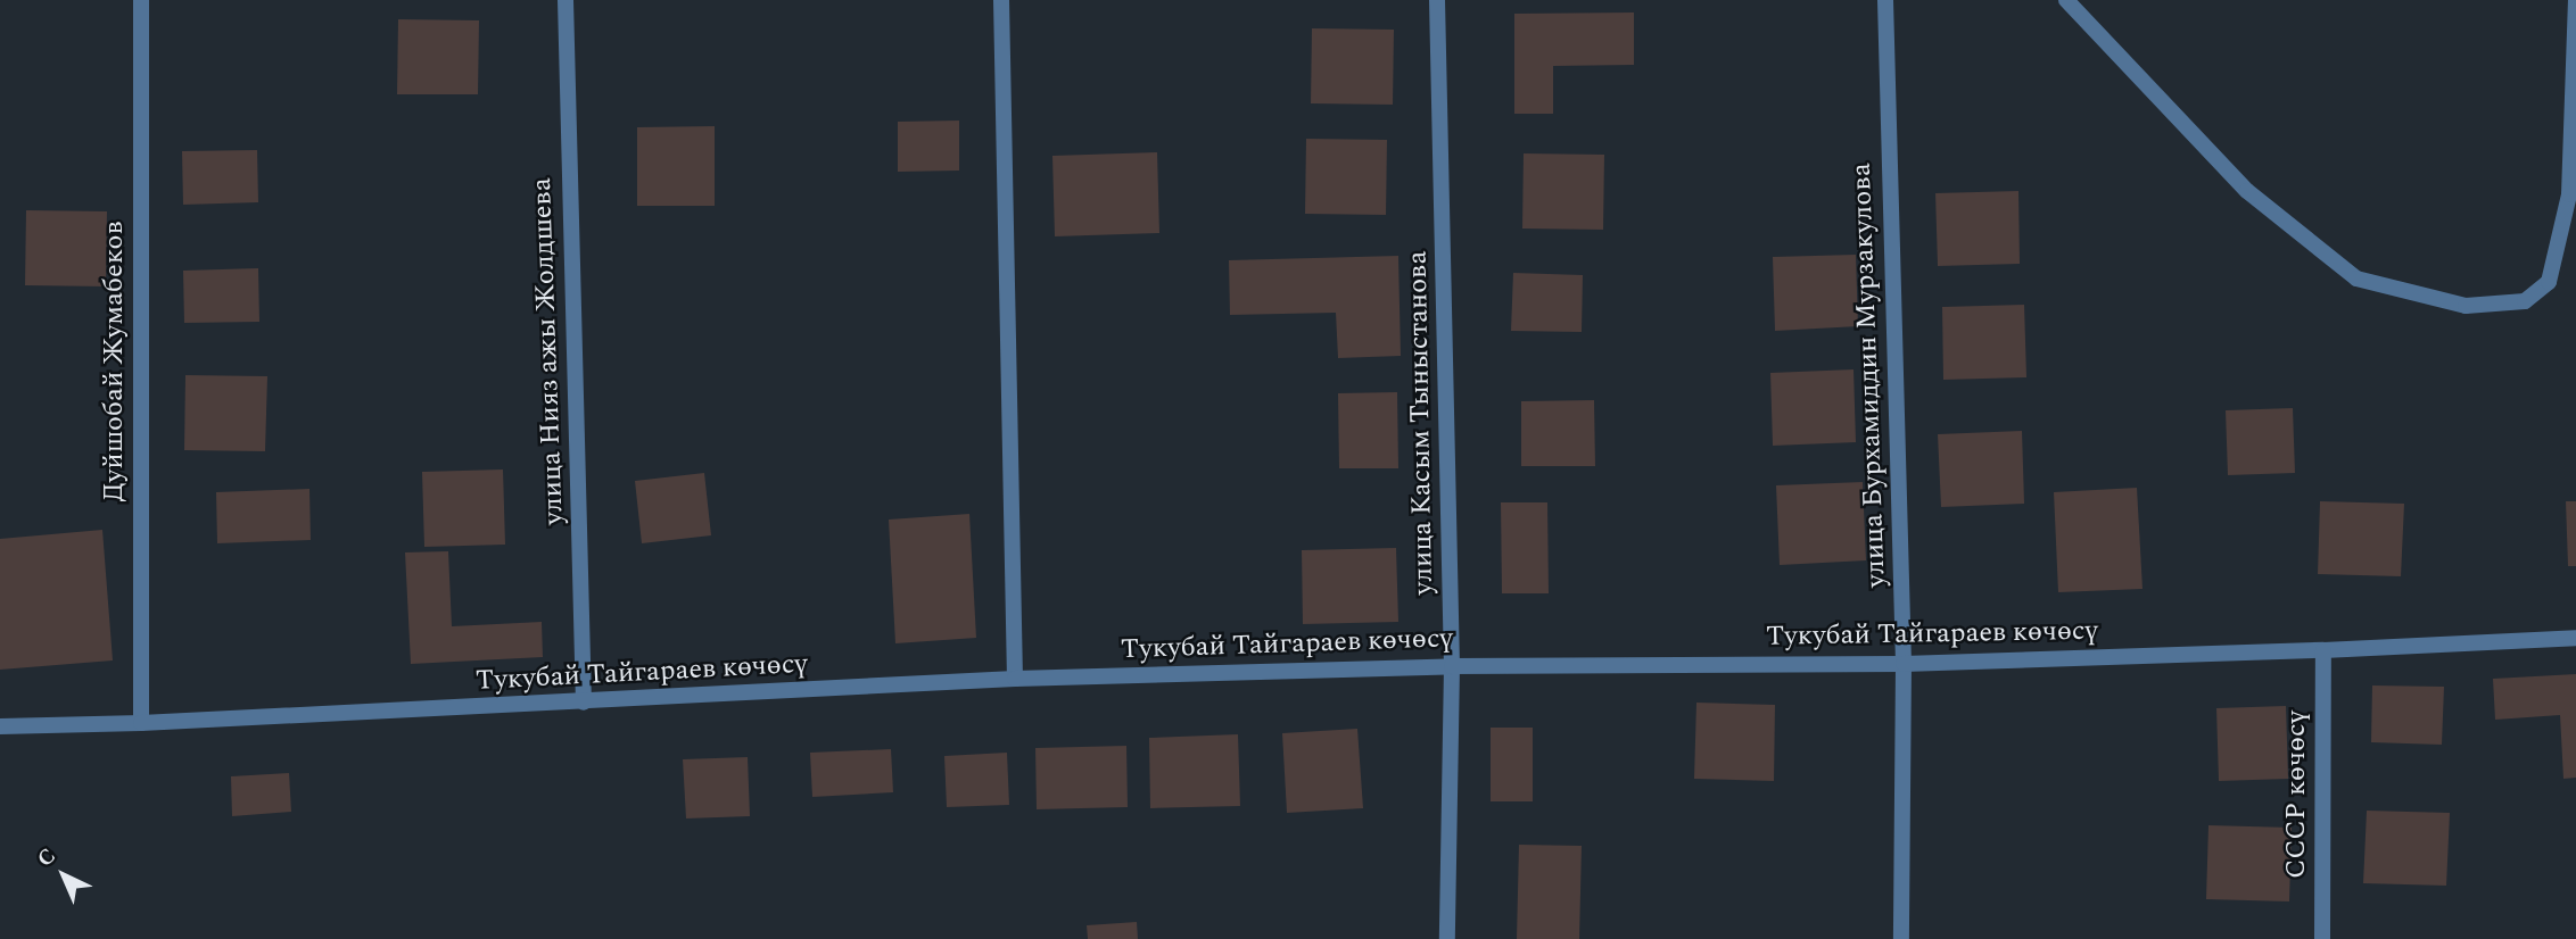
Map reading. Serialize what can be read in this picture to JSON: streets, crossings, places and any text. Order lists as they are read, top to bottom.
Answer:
{
  "streets": {
    "street": [
      "улица Нияз ажы Жолдшева",
      "Дуйшобай Жумабеков",
      "улица Бурхамиддин Мурзакулова",
      "улица Касым Тыныстанова",
      "Тукубай Тайгараев көчөсү",
      "СССР көчөсү"
    ]
  },
  "crossings": [
    ["улица Нияз ажы Жолдшева", "Тукубай Тайгараев көчөсү"],
    ["Дуйшобай Жумабеков", "Тукубай Тайгараев көчөсү"],
    ["улица Бурхамиддин Мурзакулова", "Тукубай Тайгараев көчөсү"],
    ["улица Касым Тыныстанова", "Тукубай Тайгараев көчөсү"],
    ["Тукубай Тайгараев көчөсү", "СССР көчөсү"]
  ],
  "north": "top left"
}
